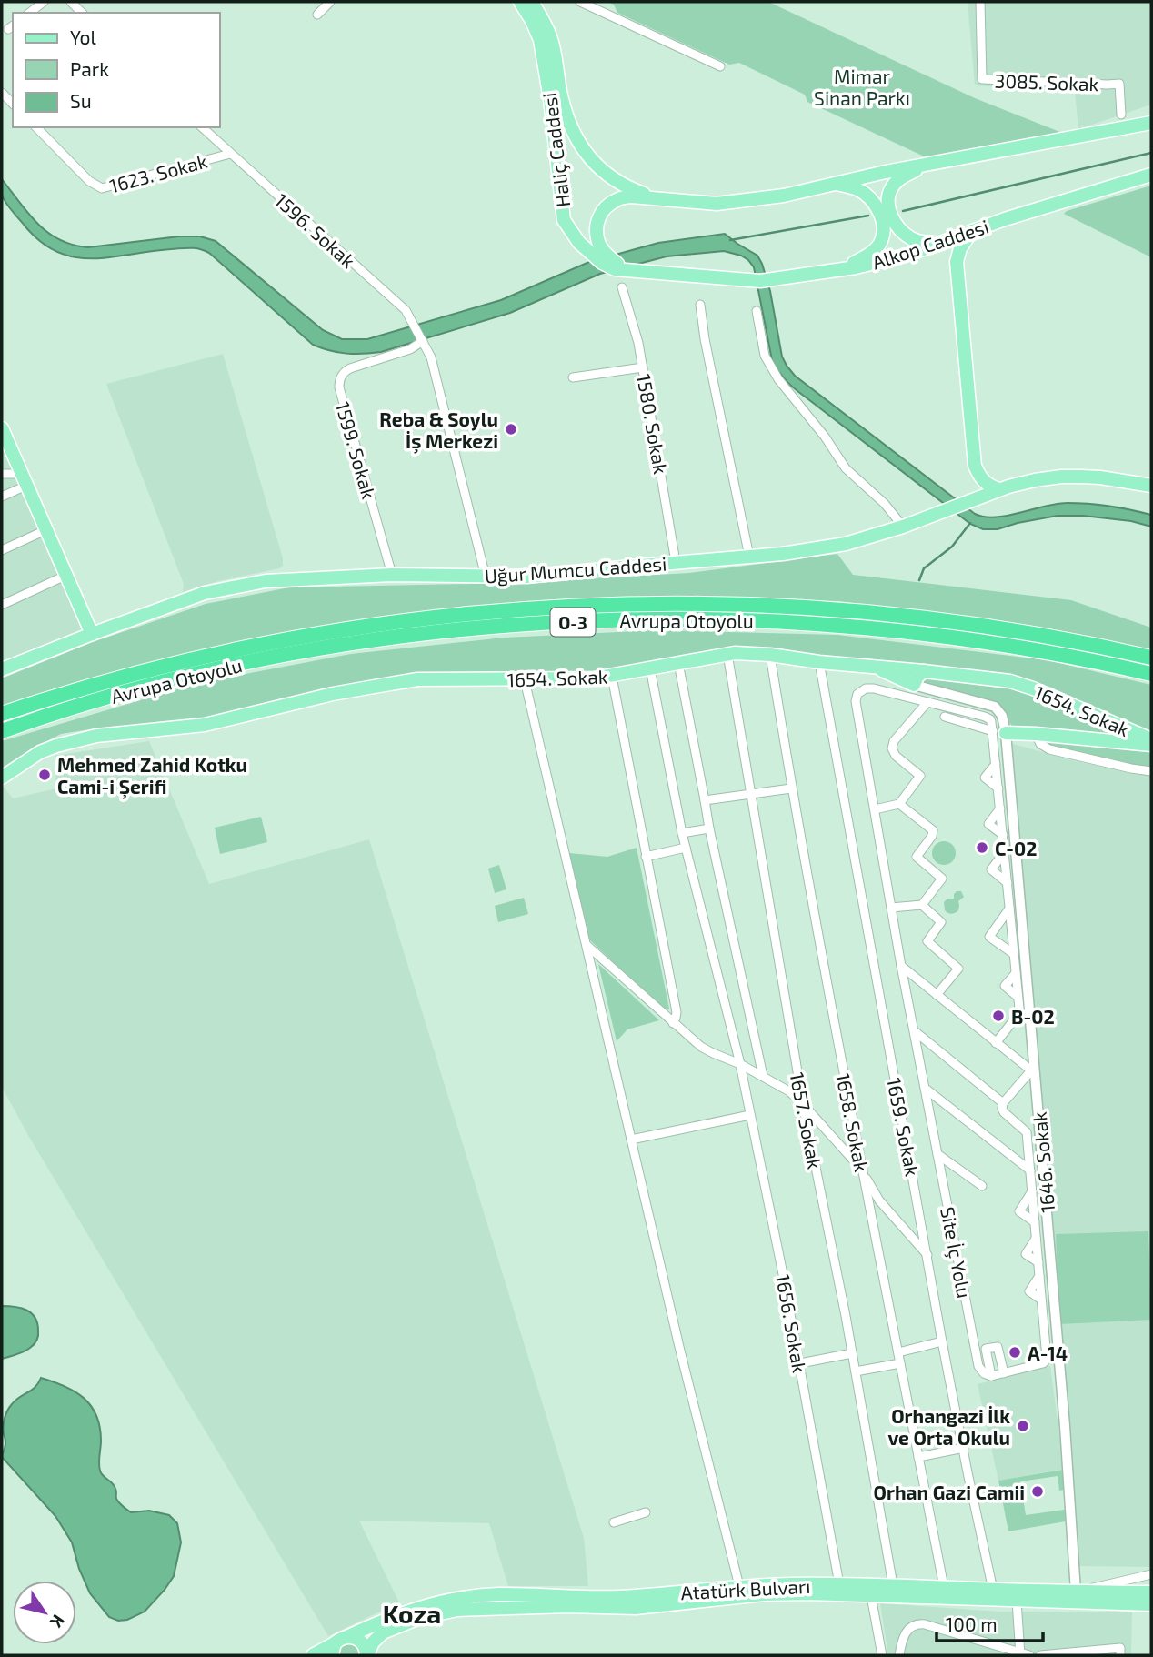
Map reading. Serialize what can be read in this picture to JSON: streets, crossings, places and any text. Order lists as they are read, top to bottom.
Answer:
{
  "streets": {
    "highway": ["Avrupa Otoyolu", "O-3"],
    "main road": [
      "Haliç Caddesi",
      "Alkop Caddesi",
      "Uğur Mumcu Caddesi",
      "1654. Sokak",
      "Atatürk Bulvarı"
    ],
    "street": [
      "3085. Sokak",
      "1623. Sokak",
      "1596. Sokak",
      "1580. Sokak",
      "1599. Sokak",
      "1657. Sokak",
      "1658. Sokak",
      "1659. Sokak",
      "1646. Sokak",
      "Site İç Yolu",
      "1656. Sokak"
    ]
  },
  "crossings": [
    ["Haliç Caddesi", "Alkop Caddesi"],
    ["1623. Sokak", "1596. Sokak"],
    ["1596. Sokak", "1599. Sokak"],
    ["1596. Sokak", "Uğur Mumcu Caddesi"],
    ["1580. Sokak", "Uğur Mumcu Caddesi"],
    ["1599. Sokak", "Uğur Mumcu Caddesi"],
    ["1654. Sokak", "1657. Sokak"],
    ["1654. Sokak", "1658. Sokak"],
    ["1654. Sokak", "1659. Sokak"],
    ["1654. Sokak", "1656. Sokak"],
    ["1657. Sokak", "Atatürk Bulvarı"],
    ["1658. Sokak", "Atatürk Bulvarı"],
    ["1659. Sokak", "Atatürk Bulvarı"],
    ["1646. Sokak", "Site İç Yolu"],
    ["1646. Sokak", "Atatürk Bulvarı"],
    ["1656. Sokak", "Atatürk Bulvarı"]
  ],
  "districts": ["Koza"],
  "parks": ["Mimar Sinan Parkı"],
  "places": [
    "Reba & Soylu İş Merkezi",
    "Mehmed Zahid Kotku Cami-i Şerifi",
    "C-02",
    "B-02",
    "A-14",
    "Orhangazi İlk ve Orta Okulu",
    "Orhan Gazi Camii"
  ],
  "legend": ["Yol", "Park", "Su"],
  "scale_bar": "100 m",
  "north": "bottom right"
}
